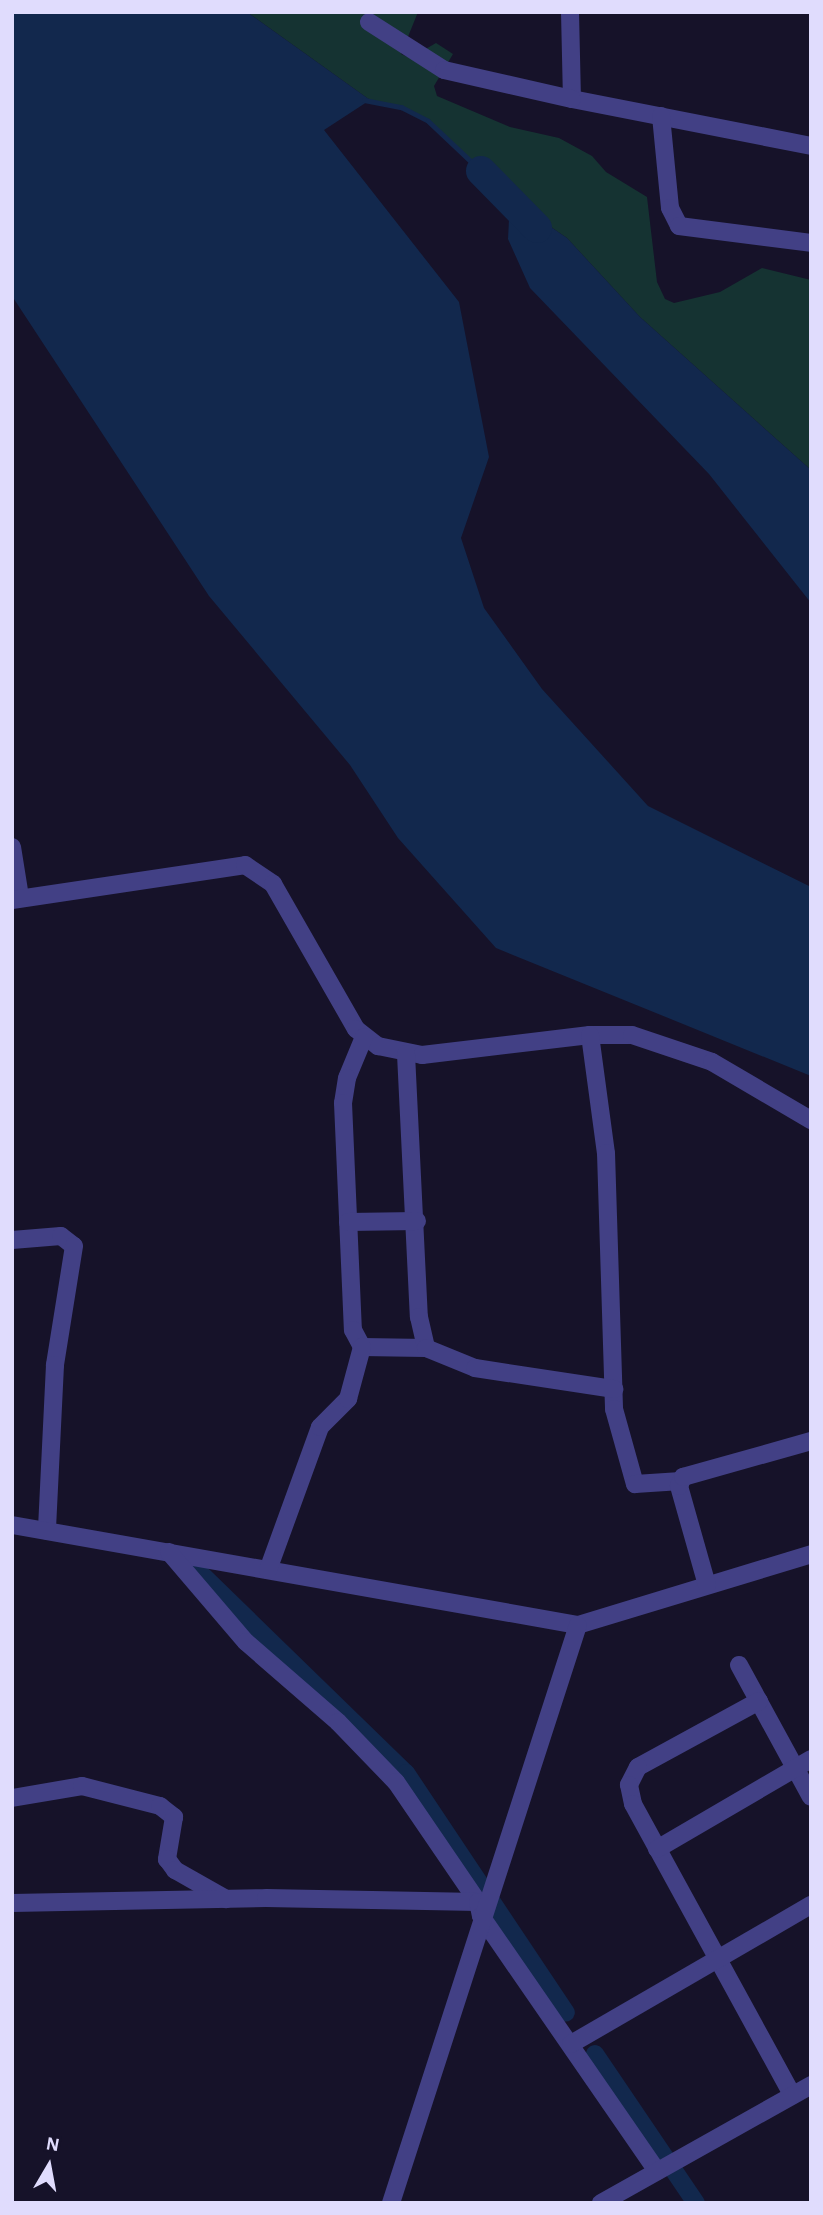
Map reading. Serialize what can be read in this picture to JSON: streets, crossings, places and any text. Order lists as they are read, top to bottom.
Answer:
{
  "north": "top"
}
